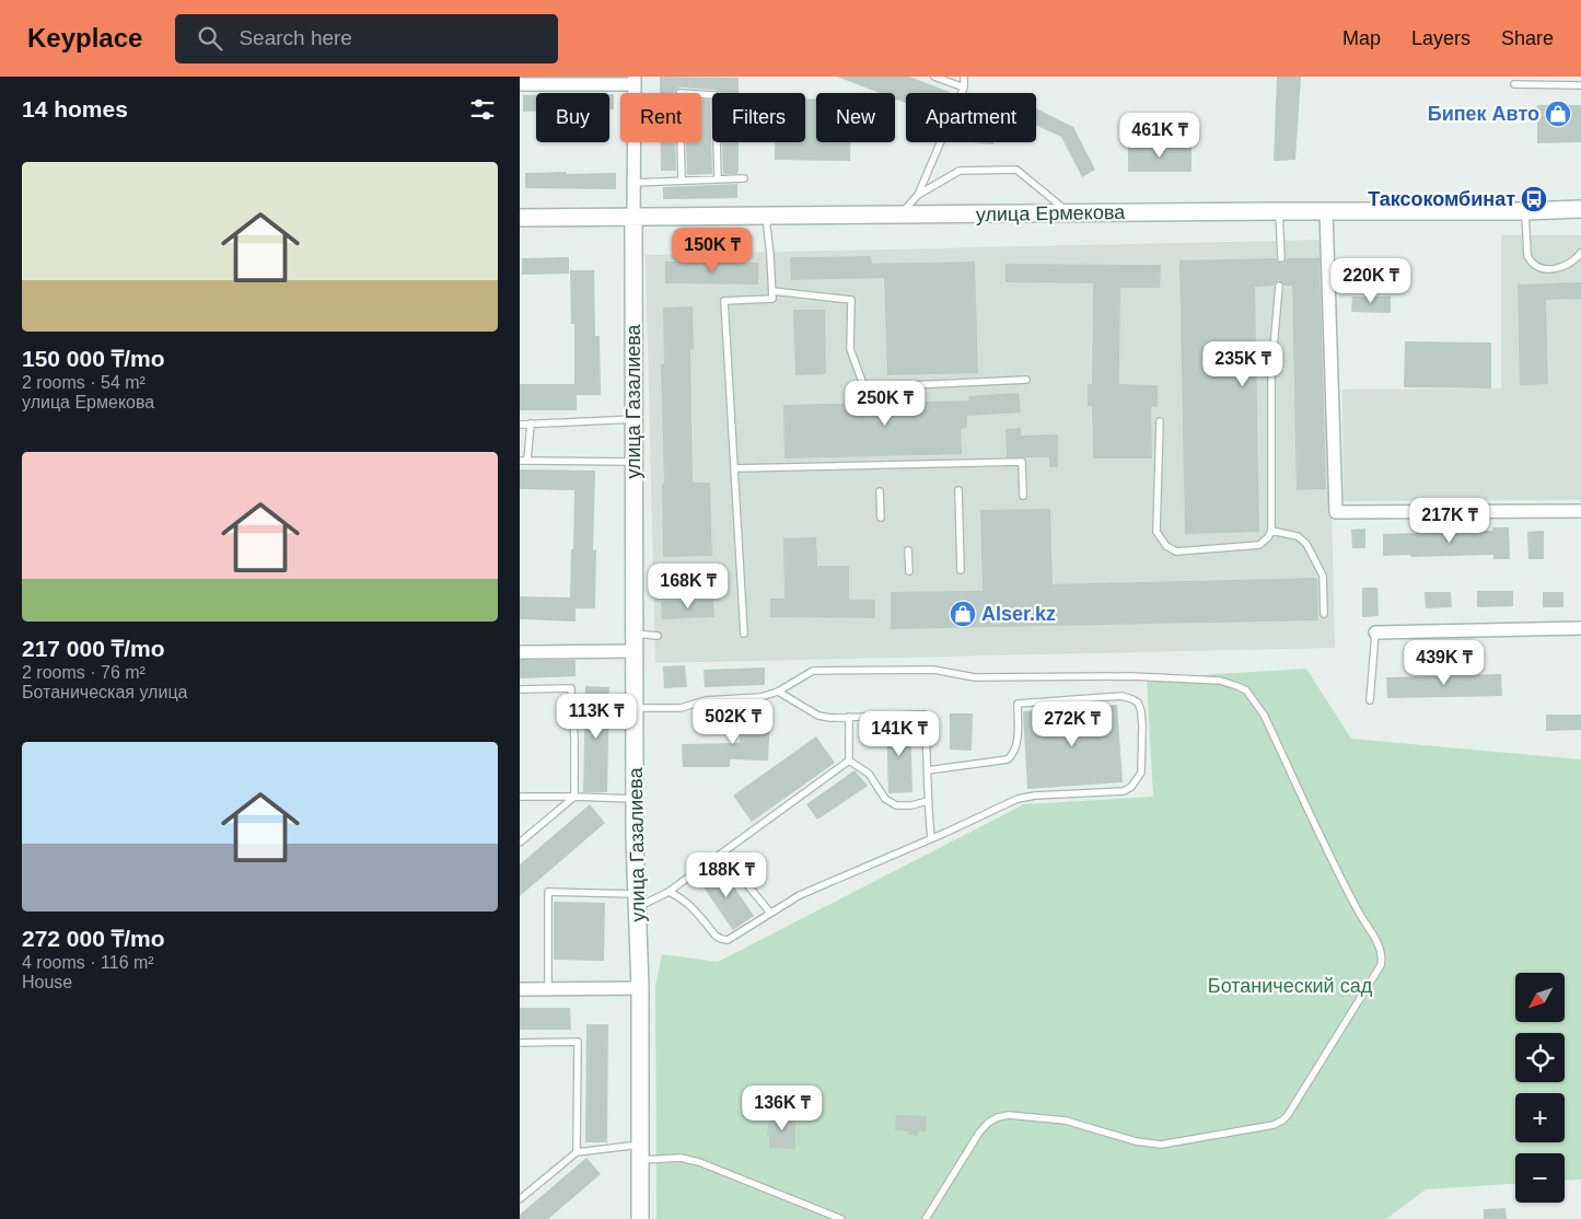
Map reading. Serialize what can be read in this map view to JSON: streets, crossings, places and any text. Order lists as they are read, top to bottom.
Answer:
{
  "streets": {
    "main road": ["улица Ермекова", "улица Газалиева"]
  },
  "crossings": [
    ["улица Ермекова", "улица Газалиева"]
  ],
  "parks": ["Ботанический сад"],
  "places": {
    "shop": ["Бипек Авто", "Alser.kz"],
    "bus stop": ["Таксокомбинат"]
  },
  "north": "bottom left",
  "page": {
    "header": "Keyplace",
    "search": "Search here",
    "nav": ["Map", "Layers", "Share"],
    "heading": "14 homes",
    "chip": [
      "Buy",
      "Rent",
      "Filters",
      "New",
      "Apartment"
    ],
    "price": [
      "461K ₸",
      "150K ₸",
      "220K ₸",
      "235K ₸",
      "250K ₸",
      "217K ₸",
      "168K ₸",
      "439K ₸",
      "113K ₸",
      "502K ₸",
      "272K ₸",
      "141K ₸",
      "188K ₸",
      "136K ₸"
    ],
    "list": [
      {
        "name": "150 000 ₸/mo",
        "note": "2 rooms · 54 m² · улица Ермекова"
      },
      {
        "name": "217 000 ₸/mo",
        "note": "2 rooms · 76 m² · Ботаническая улица"
      },
      {
        "name": "272 000 ₸/mo",
        "note": "4 rooms · 116 m² · House"
      }
    ],
    "map_buttons": ["+", "−"]
  }
}
